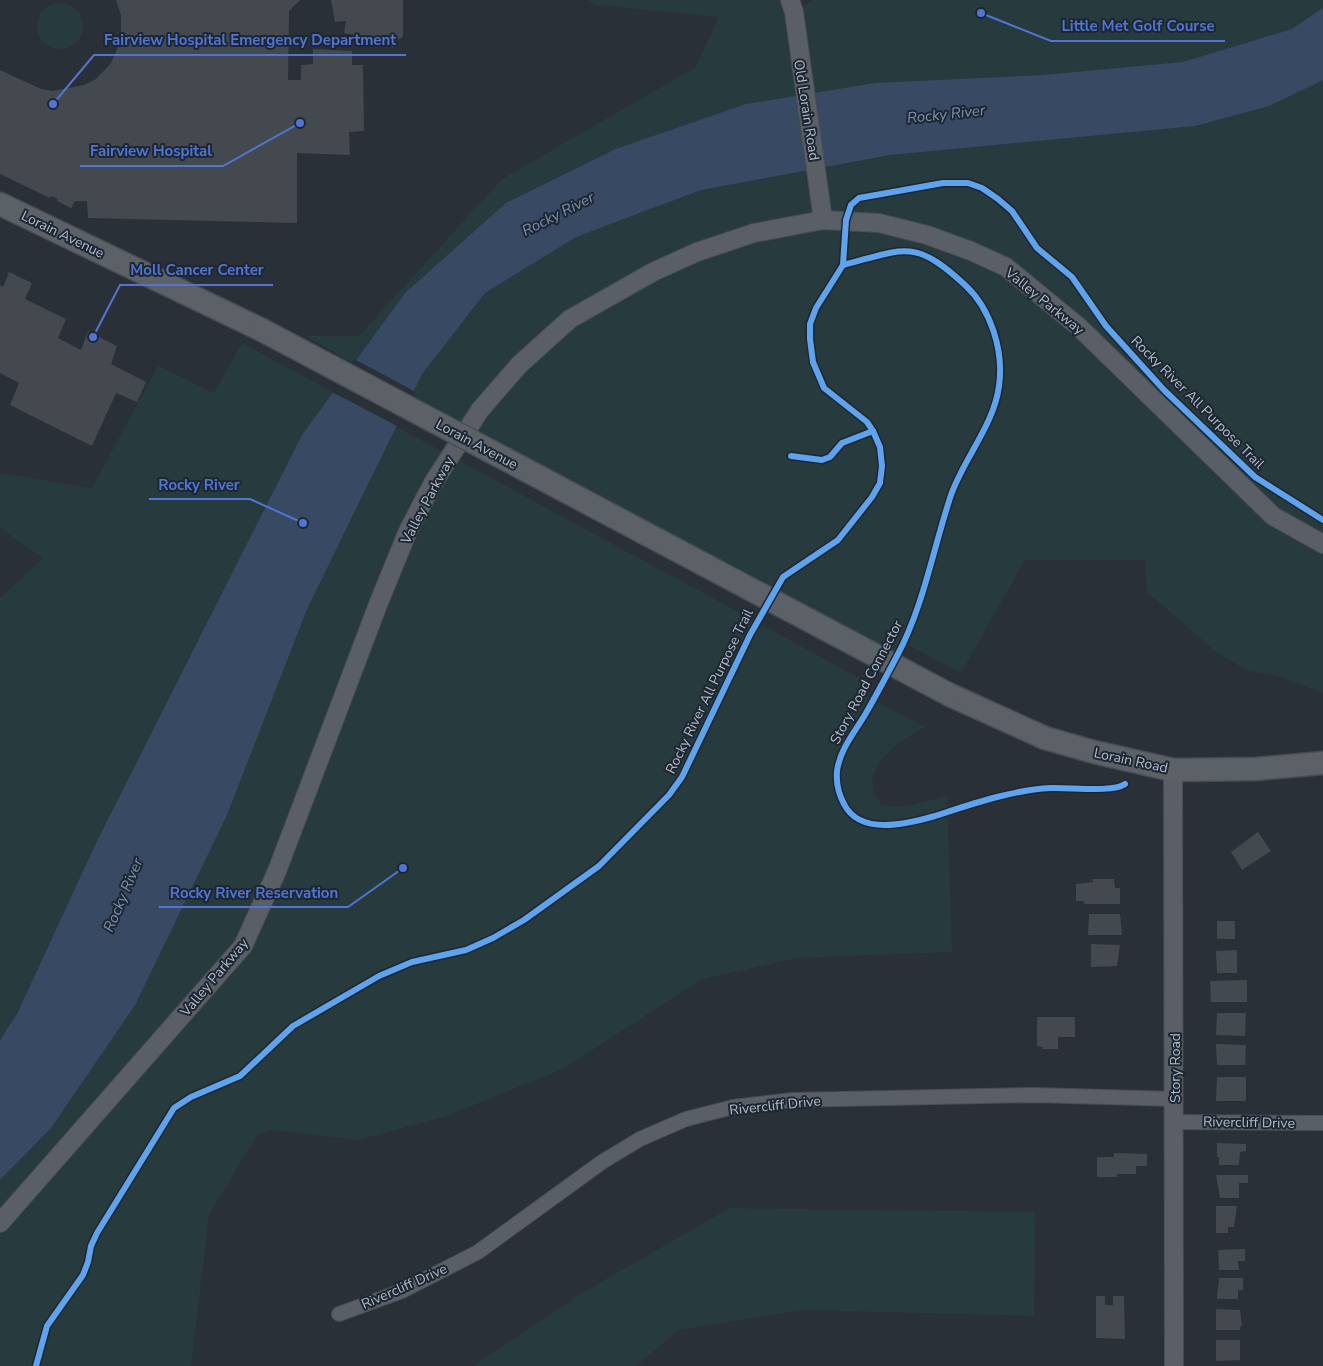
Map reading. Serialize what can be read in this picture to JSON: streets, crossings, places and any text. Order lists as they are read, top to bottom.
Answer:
{
  "streets": {
    "main road": ["Lorain Avenue", "Lorain Road"],
    "street": [
      "Old Lorain Road",
      "Valley Parkway",
      "Story Road",
      "Rivercliff Drive"
    ],
    "cycle path": ["Rocky River All Purpose Trail", "Story Road Connector"]
  },
  "crossings": [
    ["Old Lorain Road", "Valley Parkway"],
    ["Lorain Avenue", "Lorain Road"],
    ["Lorain Road", "Story Road"],
    ["Story Road", "Rivercliff Drive"]
  ],
  "water": ["Rocky River"],
  "places": [
    "Little Met Golf Course",
    "Fairview Hospital Emergency Department",
    "Fairview Hospital",
    "Moll Cancer Center",
    "Rocky River",
    "Rocky River Reservation"
  ]
}
